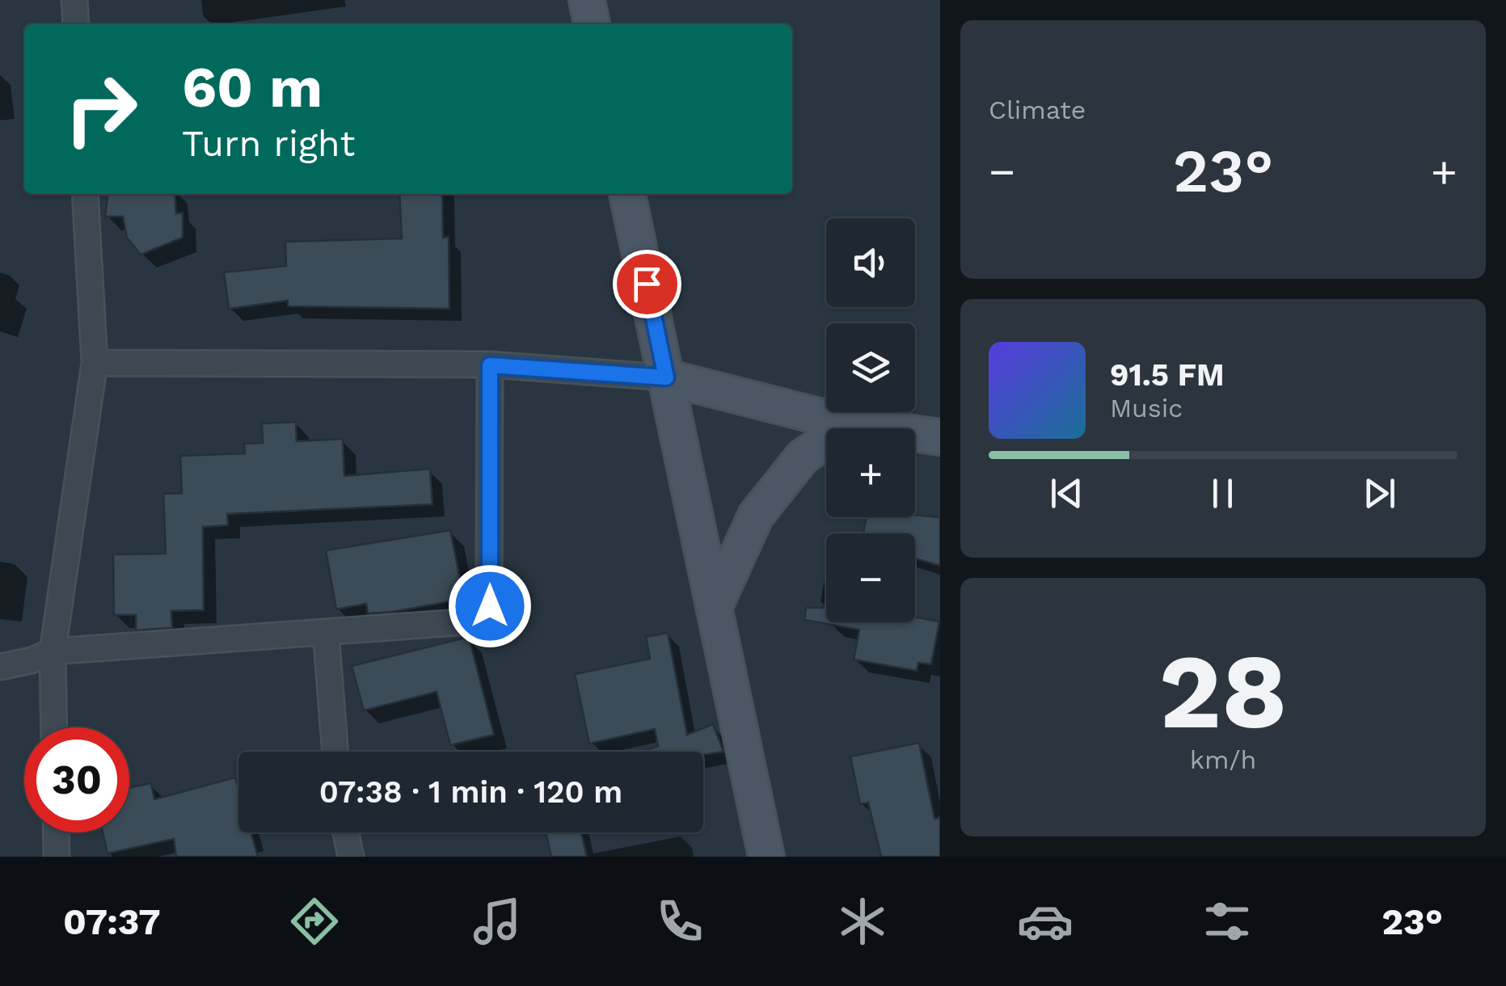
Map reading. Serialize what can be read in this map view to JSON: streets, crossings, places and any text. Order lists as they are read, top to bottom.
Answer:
{
  "page": {
    "tile": [
      "Climate",
      ["28", "km/h"]
    ],
    "turn": ["60 m", "Turn right"],
    "heat": ["−", "23°", "+"],
    "map_buttons": ["+", "−"],
    "song": ["91.5 FM", "Music"],
    "limit": "30",
    "trip": "07:38 · 1 min · 120 m",
    "tabs": ["07:37", "23°"]
  }
}
